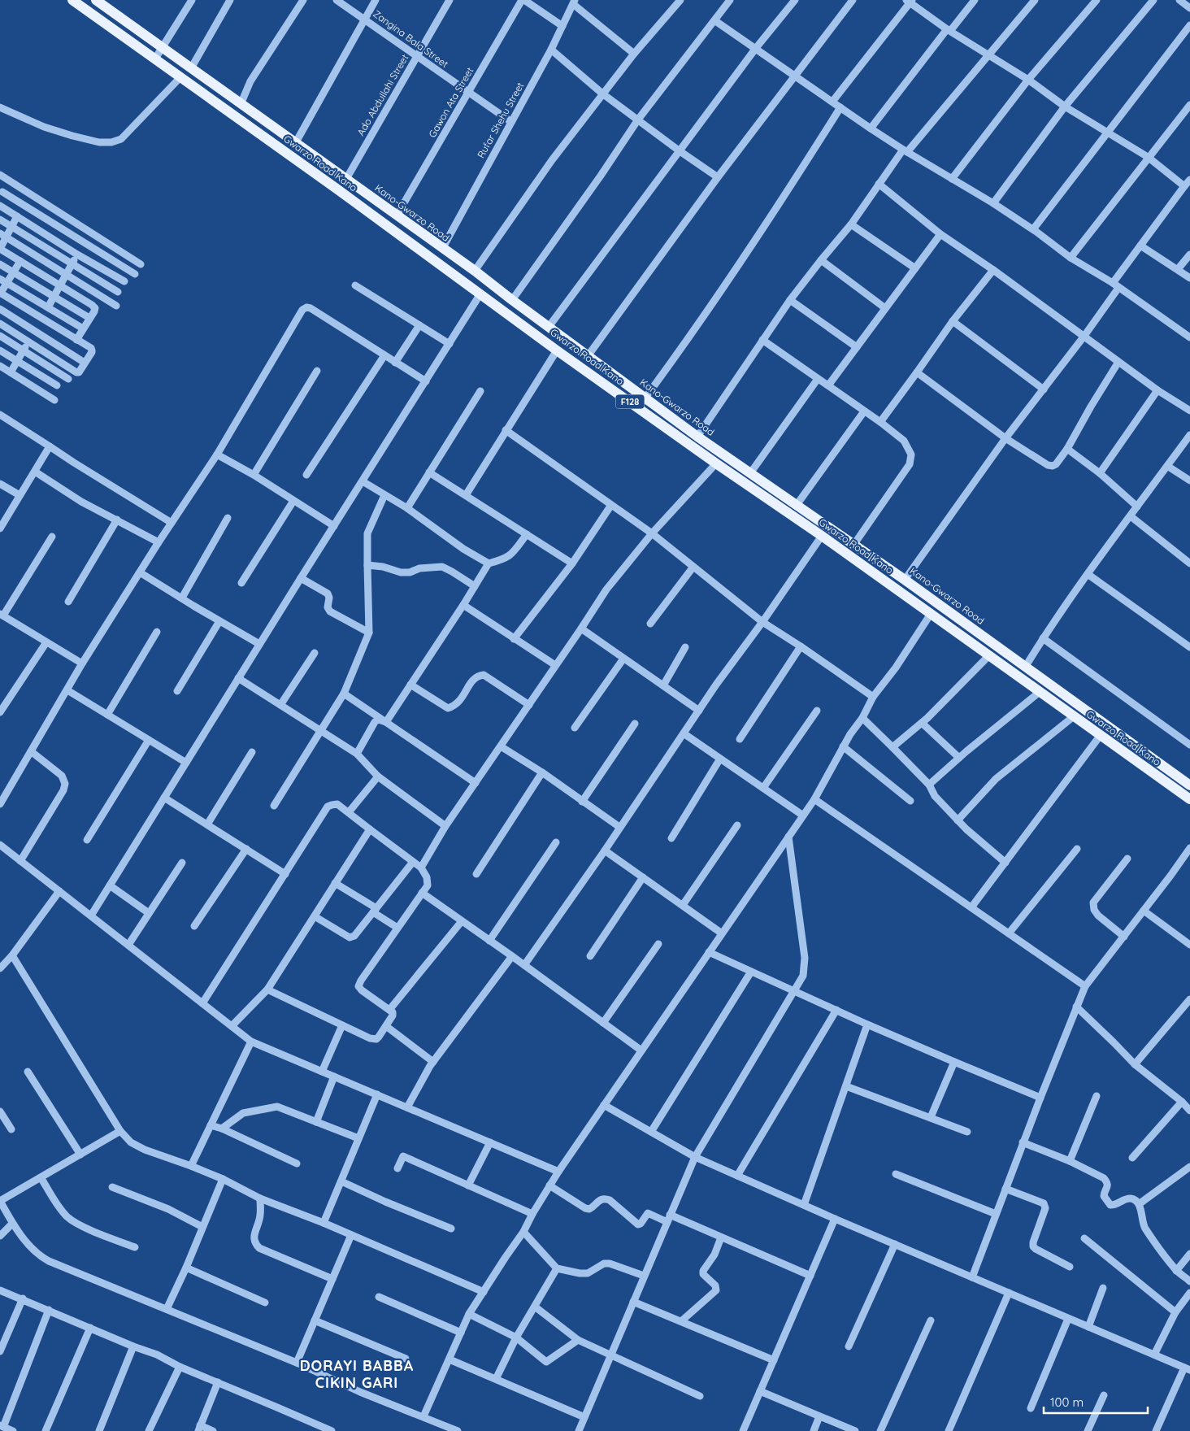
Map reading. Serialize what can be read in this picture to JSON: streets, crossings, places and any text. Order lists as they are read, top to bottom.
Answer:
{
  "streets": {
    "main road": ["Gwarzo Road Kano", "Kano-Gwarzo Road", "F128"],
    "street": [
      "Zangina Bala Street",
      "Ado Abdullahi Street",
      "Gawon Ata Street",
      "Rufar Shehu Street"
    ]
  },
  "crossings": [
    ["Zangina Bala Street", "Ado Abdullahi Street"],
    ["Zangina Bala Street", "Gawon Ata Street"],
    ["Zangina Bala Street", "Rufar Shehu Street"],
    ["Ado Abdullahi Street", "Kano-Gwarzo Road"],
    ["Gawon Ata Street", "Kano-Gwarzo Road"],
    ["Rufar Shehu Street", "Kano-Gwarzo Road"]
  ],
  "districts": ["DORAYI BABBA CIKIN GARI"],
  "scale_bar": "100 m"
}
